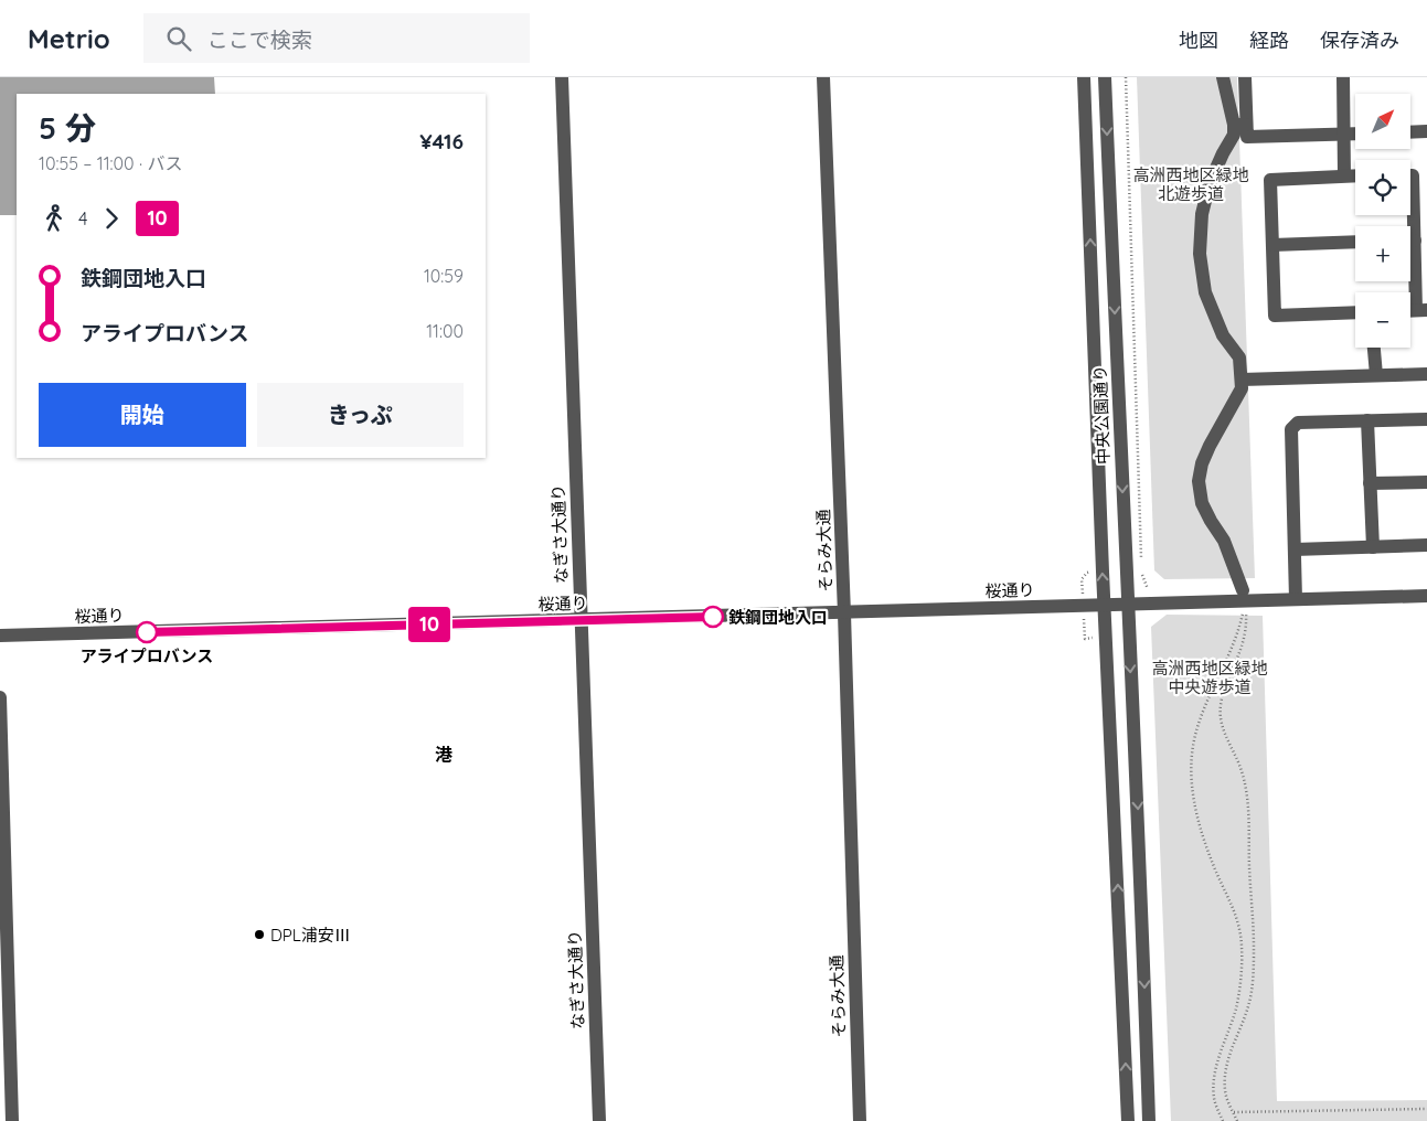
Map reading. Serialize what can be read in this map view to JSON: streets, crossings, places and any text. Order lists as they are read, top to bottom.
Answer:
{
  "streets": {
    "street": [
      "中央公園通り",
      "なぎさ大通り",
      "そらみ大通",
      "桜通り"
    ]
  },
  "crossings": [
    ["中央公園通り", "桜通り"],
    ["なぎさ大通り", "桜通り"],
    ["そらみ大通", "桜通り"]
  ],
  "districts": ["港"],
  "parks": ["高洲西地区緑地 北遊歩道", "高洲西地区緑地 中央遊歩道"],
  "places": ["鉄鋼団地入口", "アライプロバンス", "DPL浦安Ⅲ"],
  "lines": ["bus line 10"],
  "north": "top right",
  "page": {
    "header": "Metrio",
    "search": "ここで検索",
    "nav": ["地図", "経路", "保存済み"],
    "on_map": "10",
    "map_buttons": ["+", "−"],
    "heading": ["5 分", "10:55 – 11:00 · バス", "¥416"],
    "legs": ["4", "10"],
    "list": [
      {
        "name": "鉄鋼団地入口",
        "value": "10:59"
      },
      {
        "name": "アライプロバンス",
        "value": "11:00"
      }
    ],
    "buttons": ["開始", "きっぷ"]
  }
}
